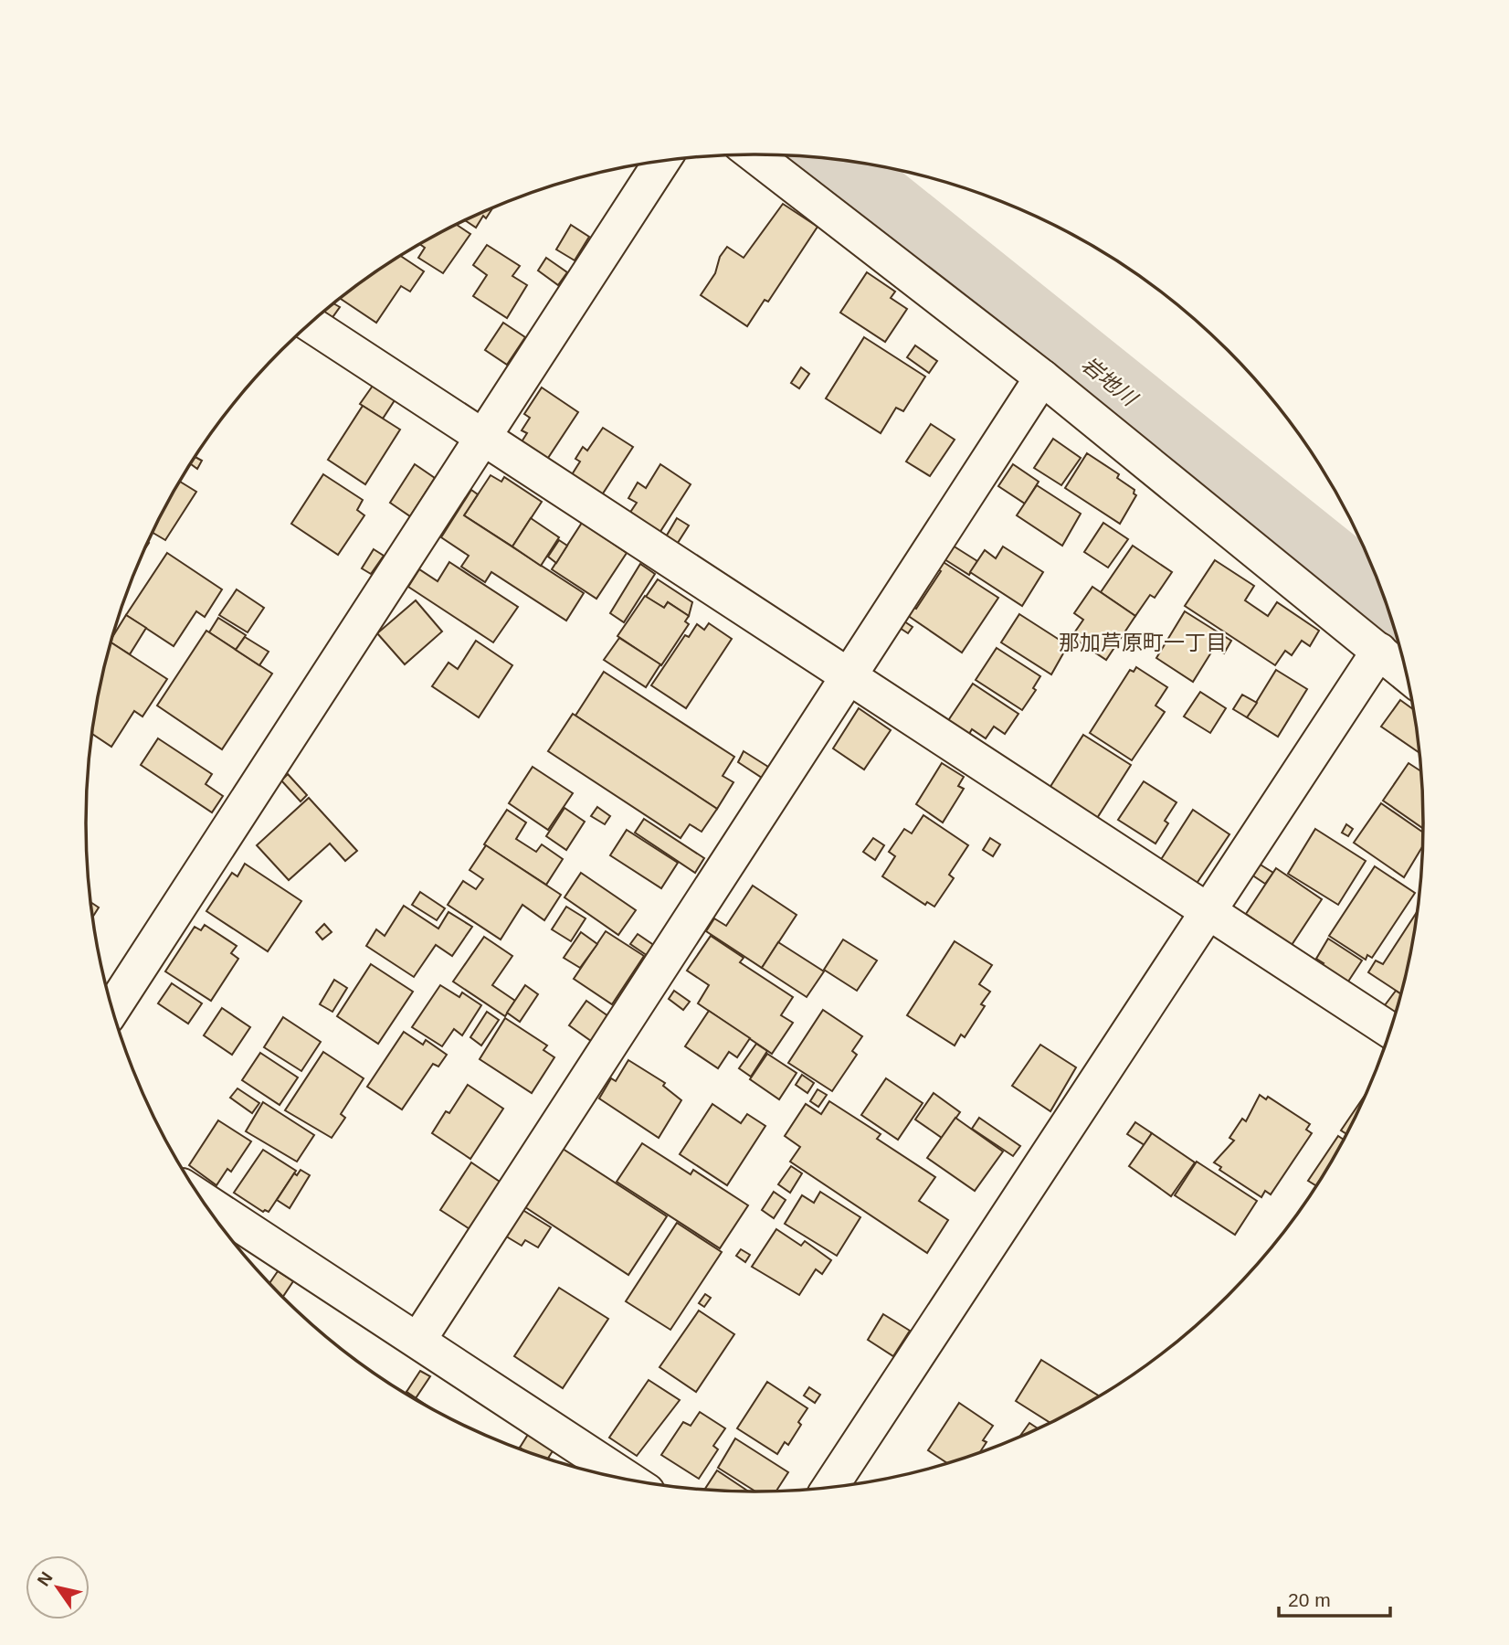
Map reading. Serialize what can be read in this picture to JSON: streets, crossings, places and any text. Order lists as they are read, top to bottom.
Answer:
{
  "districts": ["那加芦原町一丁目"],
  "water": ["岩地川"],
  "scale_bar": "20 m",
  "north": "top left"
}
